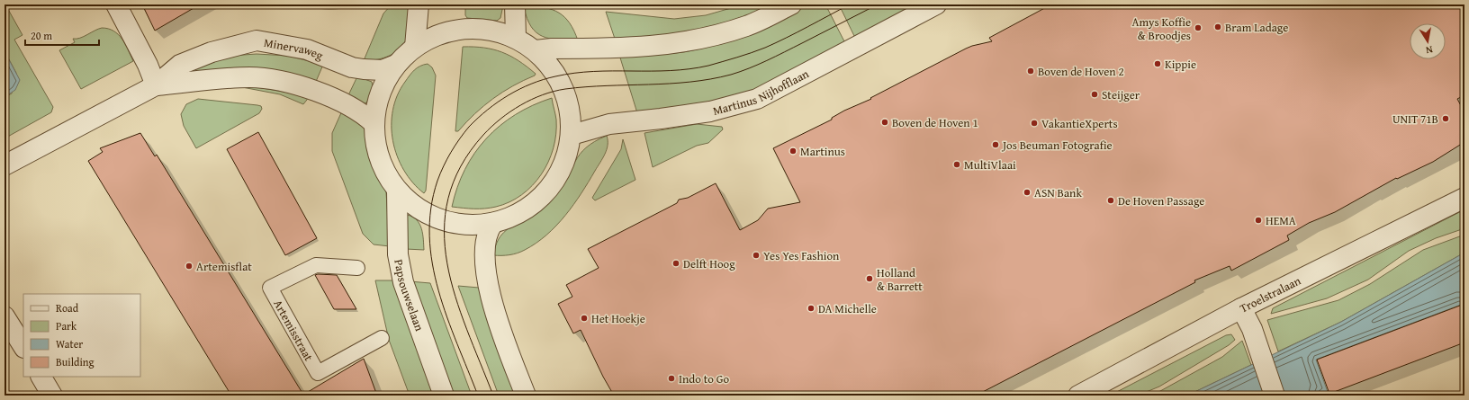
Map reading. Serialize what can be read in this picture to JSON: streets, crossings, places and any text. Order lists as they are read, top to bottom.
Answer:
{
  "streets": {
    "street": [
      "Minervaweg",
      "Martinus Nijhofflaan",
      "Troelstralaan",
      "Papsouwselaan",
      "Artemisstraat"
    ]
  },
  "places": [
    "Bram Ladage",
    "Amys Koffie & Broodjes",
    "Kippie",
    "Boven de Hoven 2",
    "Steijger",
    "UNIT 71B",
    "Boven de Hoven 1",
    "VakantieXperts",
    "Jos Beuman Fotografie",
    "Martinus",
    "MultiVlaai",
    "ASN Bank",
    "De Hoven Passage",
    "HEMA",
    "Yes Yes Fashion",
    "Delft Hoog",
    "Artemisflat",
    "Holland & Barrett",
    "DA Michelle",
    "Het Hoekje",
    "Indo to Go"
  ],
  "legend": [
    "Road",
    "Park",
    "Water",
    "Building"
  ],
  "scale_bar": "20 m",
  "north": "bottom"
}
